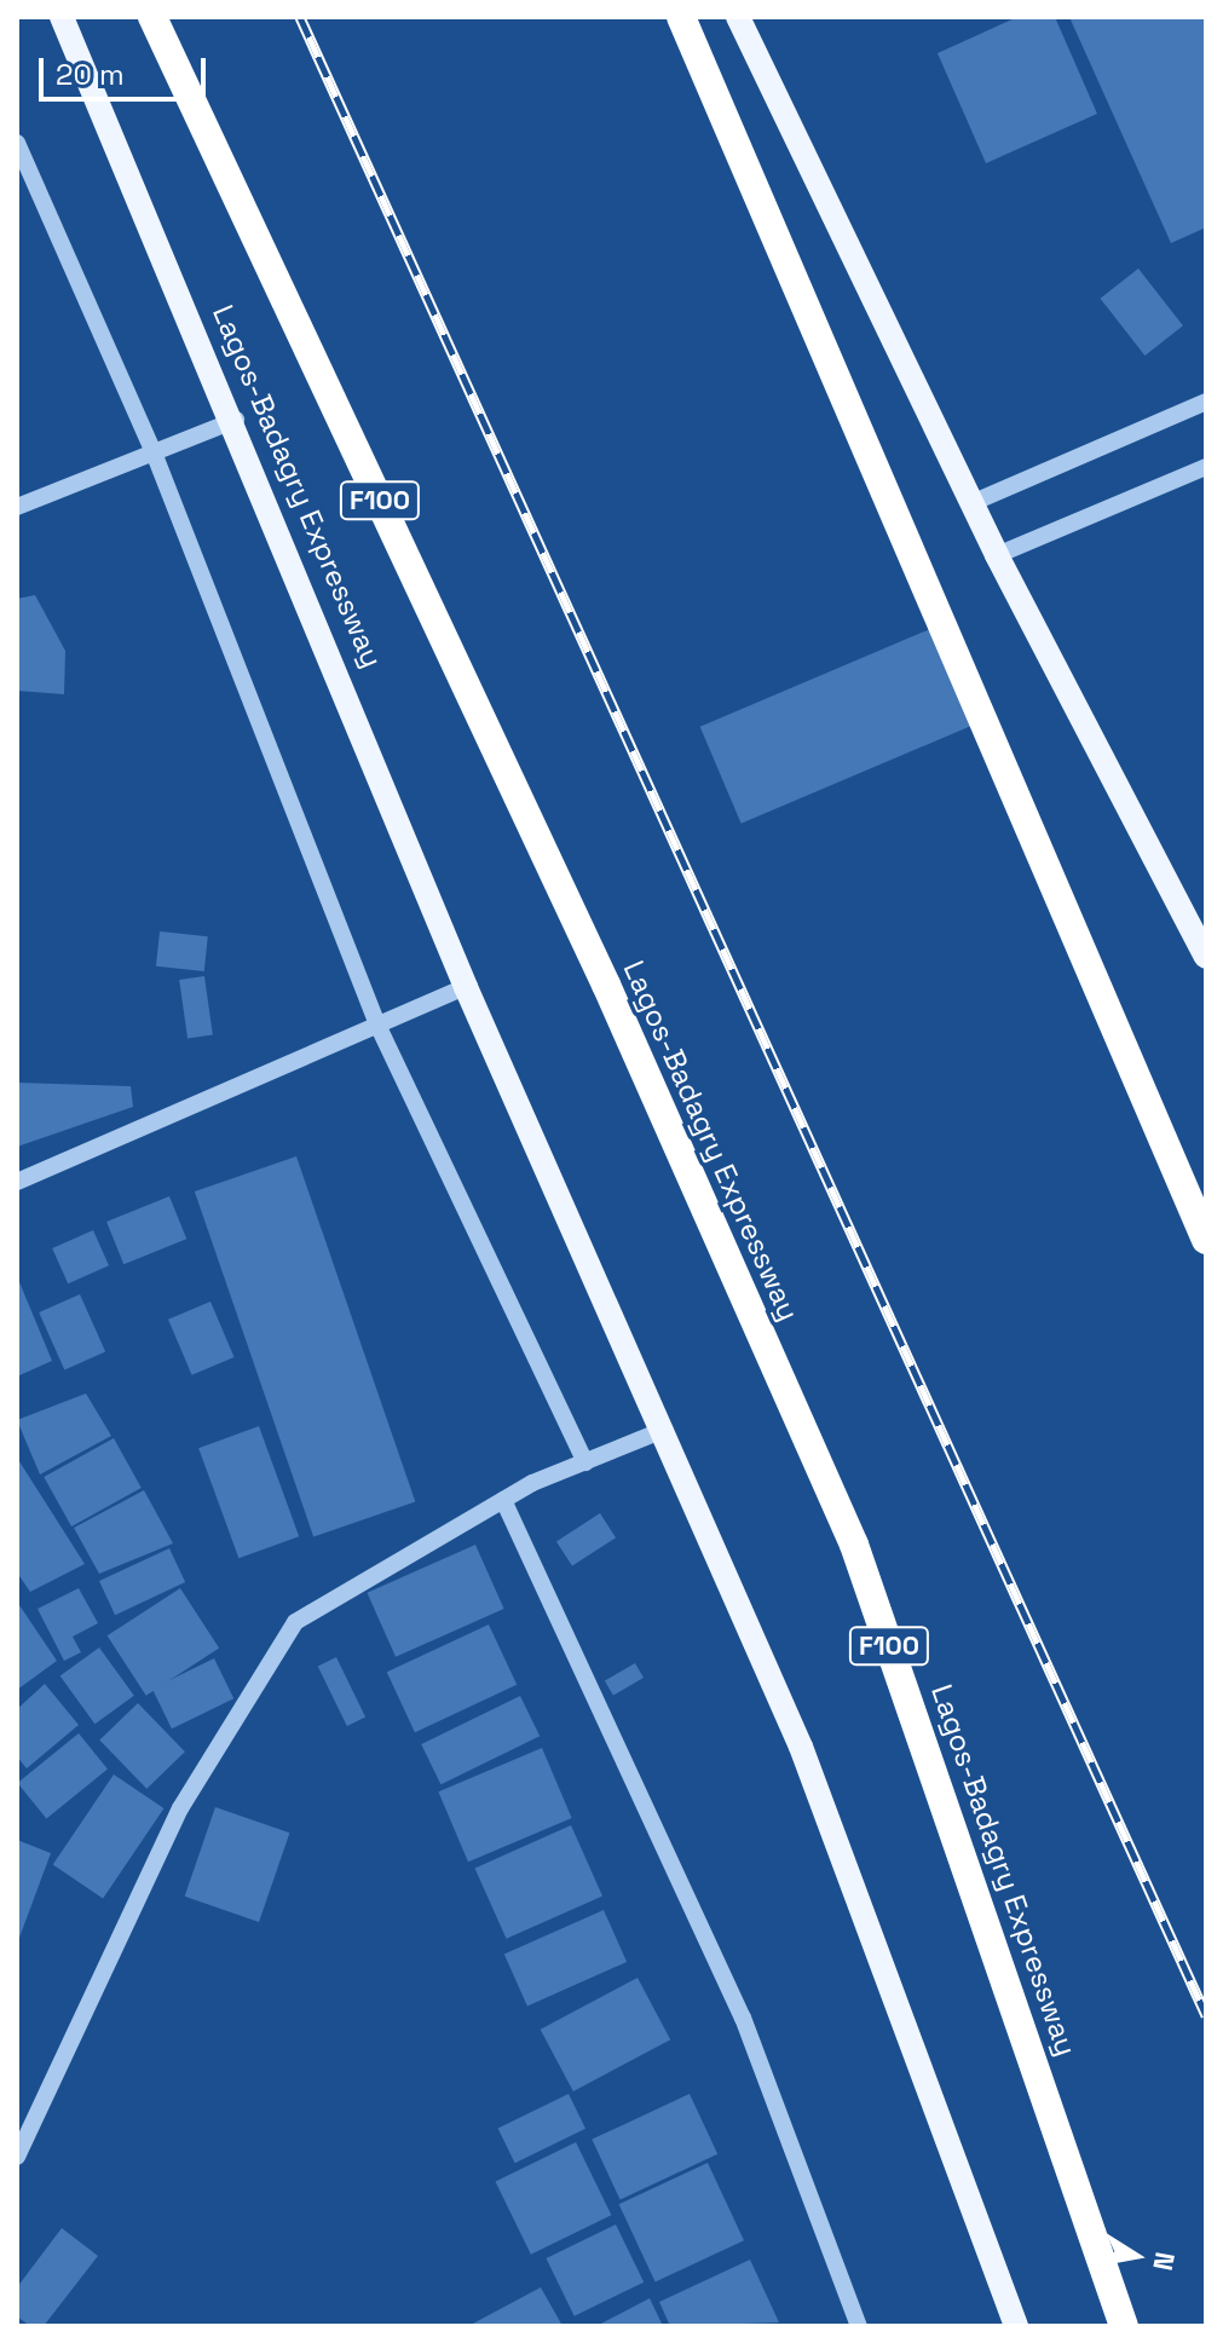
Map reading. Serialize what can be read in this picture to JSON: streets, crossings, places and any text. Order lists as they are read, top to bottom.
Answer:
{
  "streets": {
    "highway": ["Lagos-Badagry Expressway", "F100"]
  },
  "scale_bar": "20 m",
  "north": "right"
}
